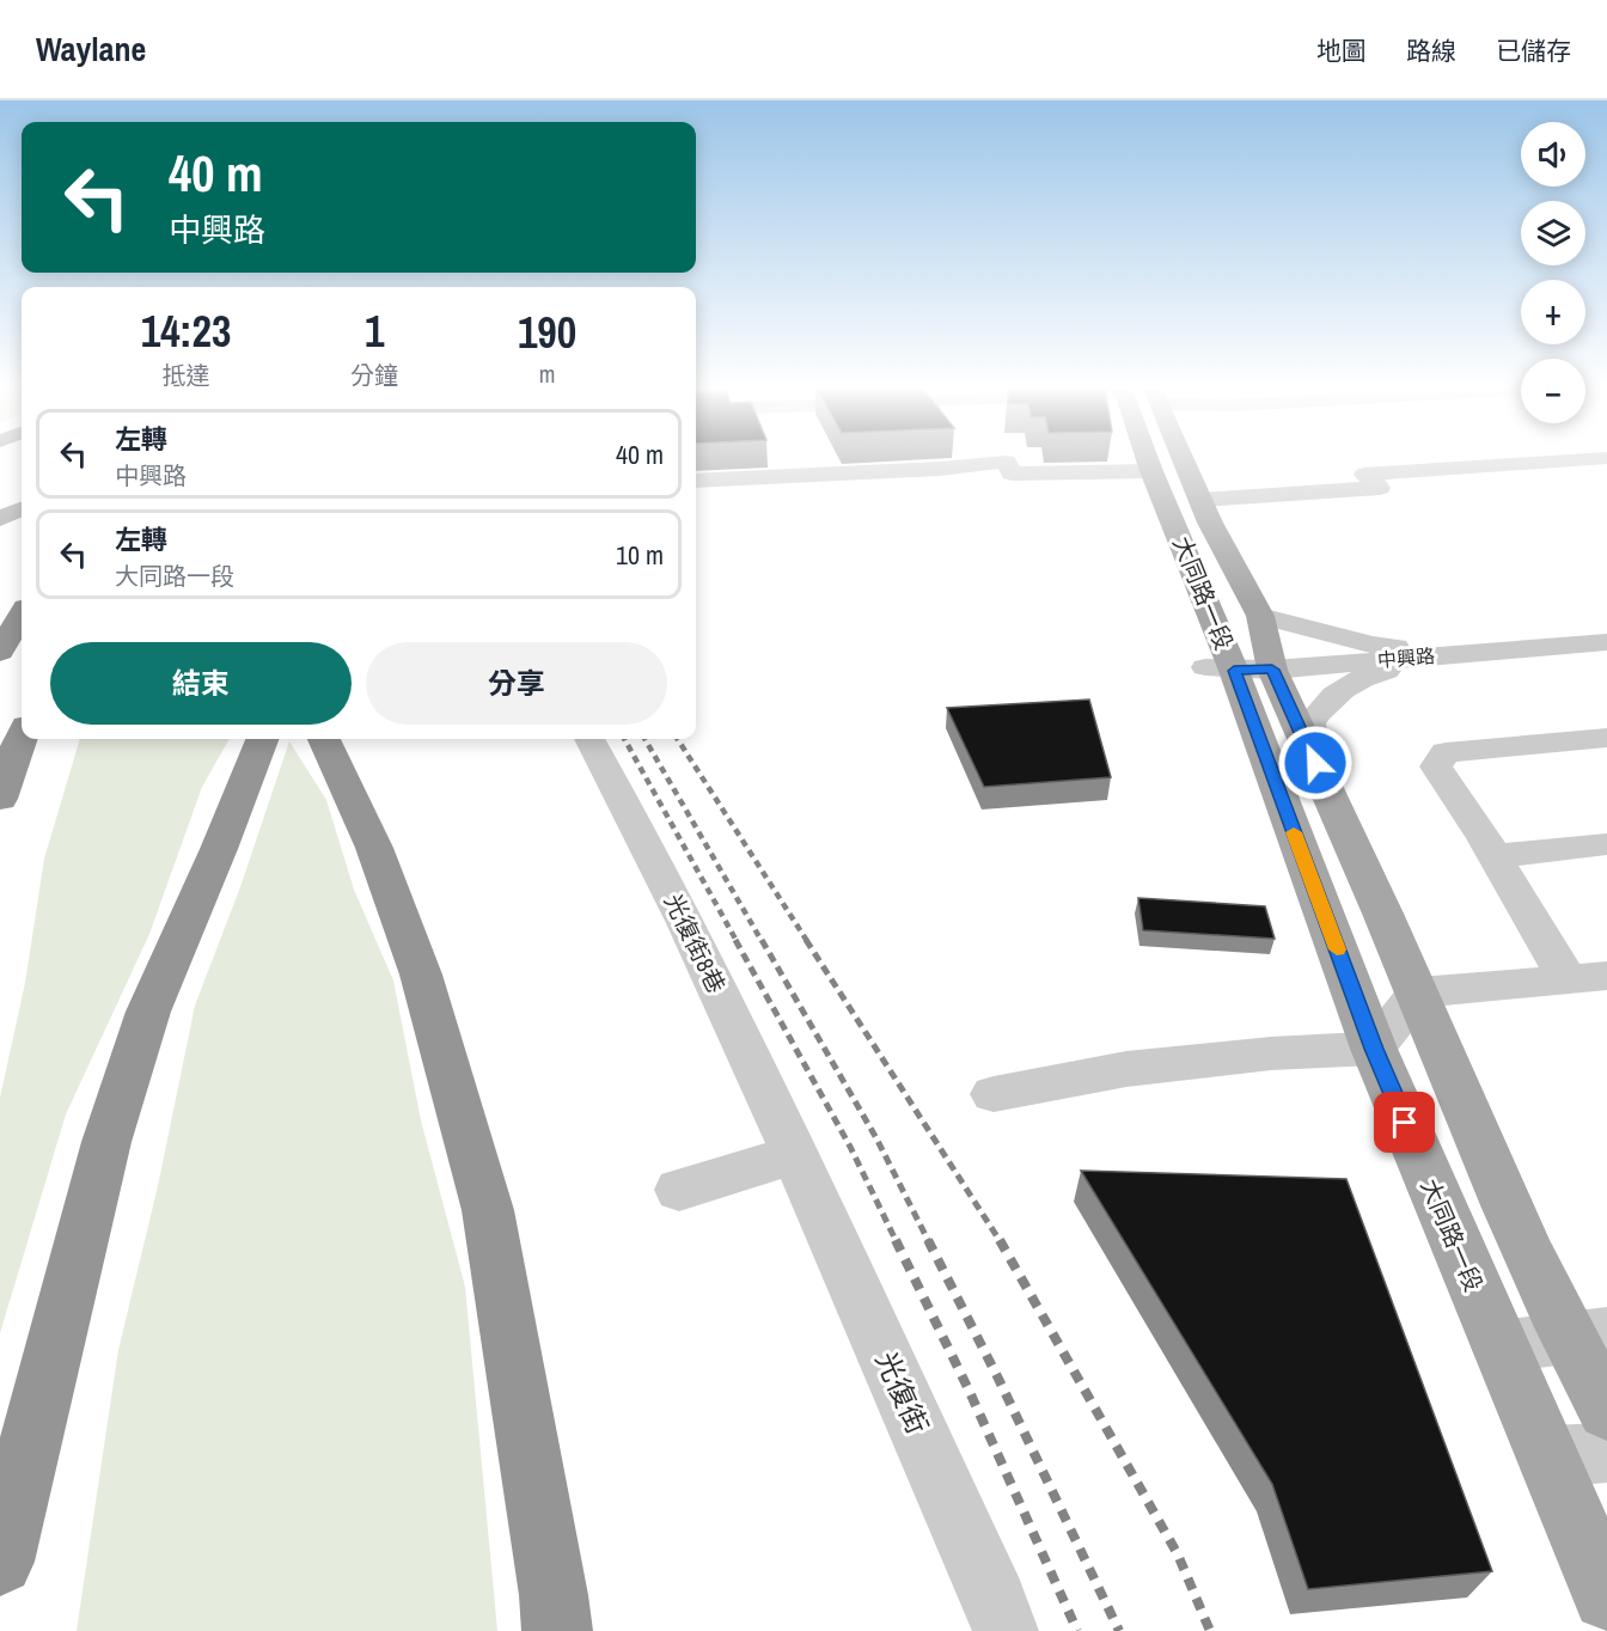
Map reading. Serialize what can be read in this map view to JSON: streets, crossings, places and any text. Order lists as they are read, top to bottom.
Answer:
{
  "streets": {
    "main road": ["大同路一段"],
    "street": ["中興路", "光復街8巷", "光復街"]
  },
  "crossings": [
    ["大同路一段", "中興路"],
    ["光復街8巷", "光復街"]
  ],
  "page": {
    "header": "Waylane",
    "nav": ["地圖", "路線", "已儲存"],
    "map_buttons": ["+", "−"],
    "turn": ["40 m", "中興路"],
    "eta": [
      "14:23",
      "抵達",
      "1",
      "分鐘",
      "190",
      "m"
    ],
    "list": [
      {
        "name": "左轉",
        "note": "中興路",
        "value": "40 m"
      },
      {
        "name": "左轉",
        "note": "大同路一段",
        "value": "10 m"
      }
    ],
    "buttons": ["結束", "分享"]
  }
}
